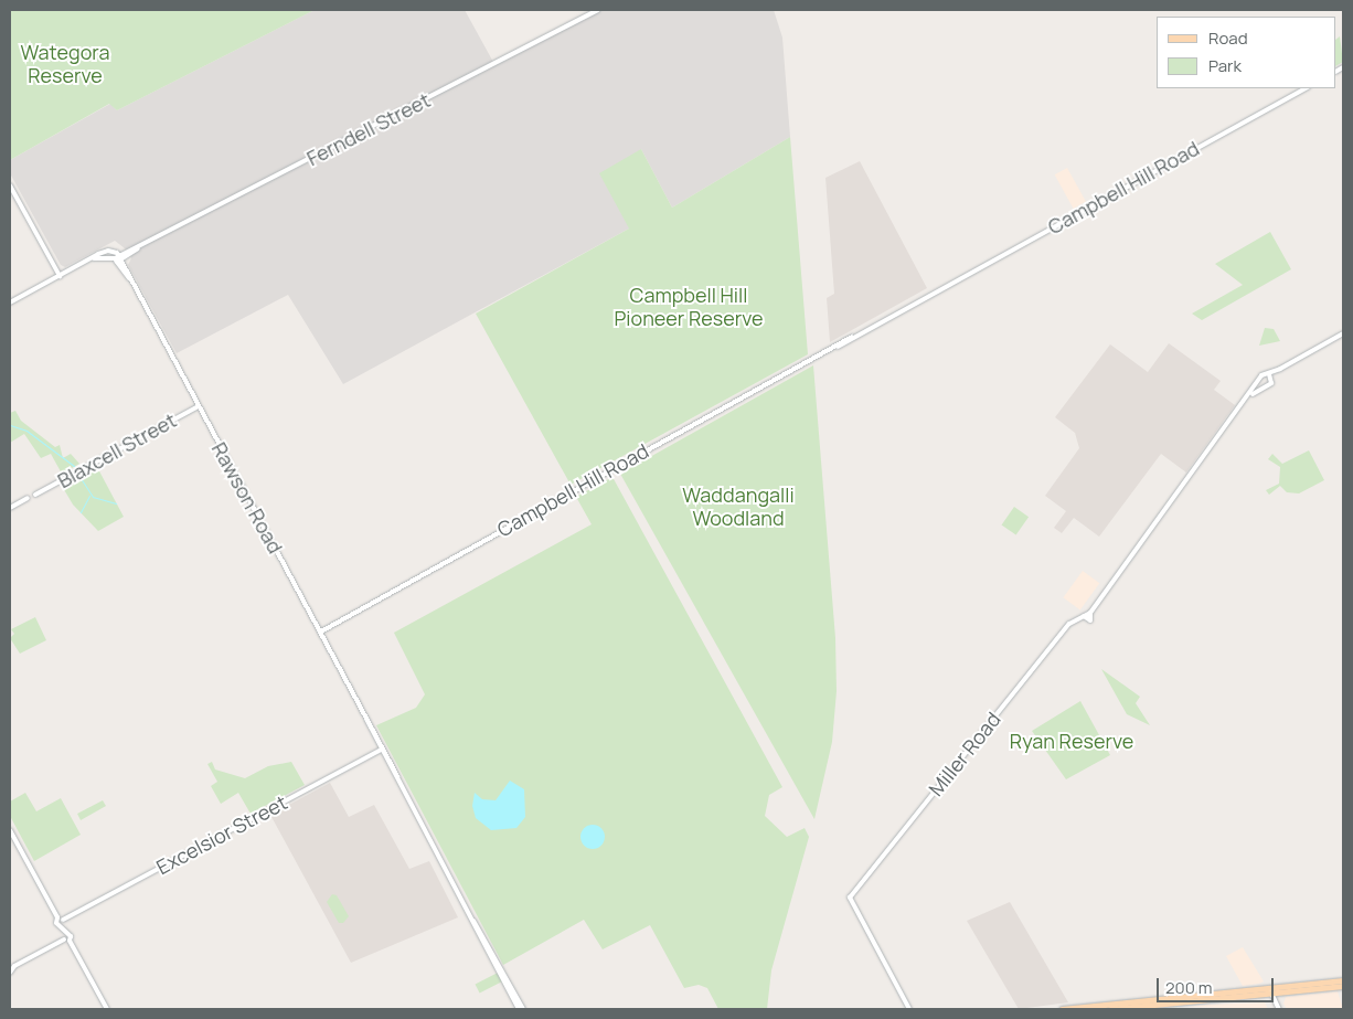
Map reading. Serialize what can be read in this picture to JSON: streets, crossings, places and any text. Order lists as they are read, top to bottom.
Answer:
{
  "streets": {
    "street": [
      "Ferndell Street",
      "Campbell Hill Road",
      "Blaxcell Street",
      "Rawson Road",
      "Miller Road",
      "Excelsior Street"
    ]
  },
  "crossings": [
    ["Ferndell Street", "Rawson Road"],
    ["Campbell Hill Road", "Rawson Road"],
    ["Blaxcell Street", "Rawson Road"],
    ["Rawson Road", "Excelsior Street"]
  ],
  "parks": [
    "Wategora Reserve",
    "Campbell Hill Pioneer Reserve",
    "Waddangalli Woodland",
    "Ryan Reserve"
  ],
  "legend": ["Road", "Park"],
  "scale_bar": "200 m"
}
